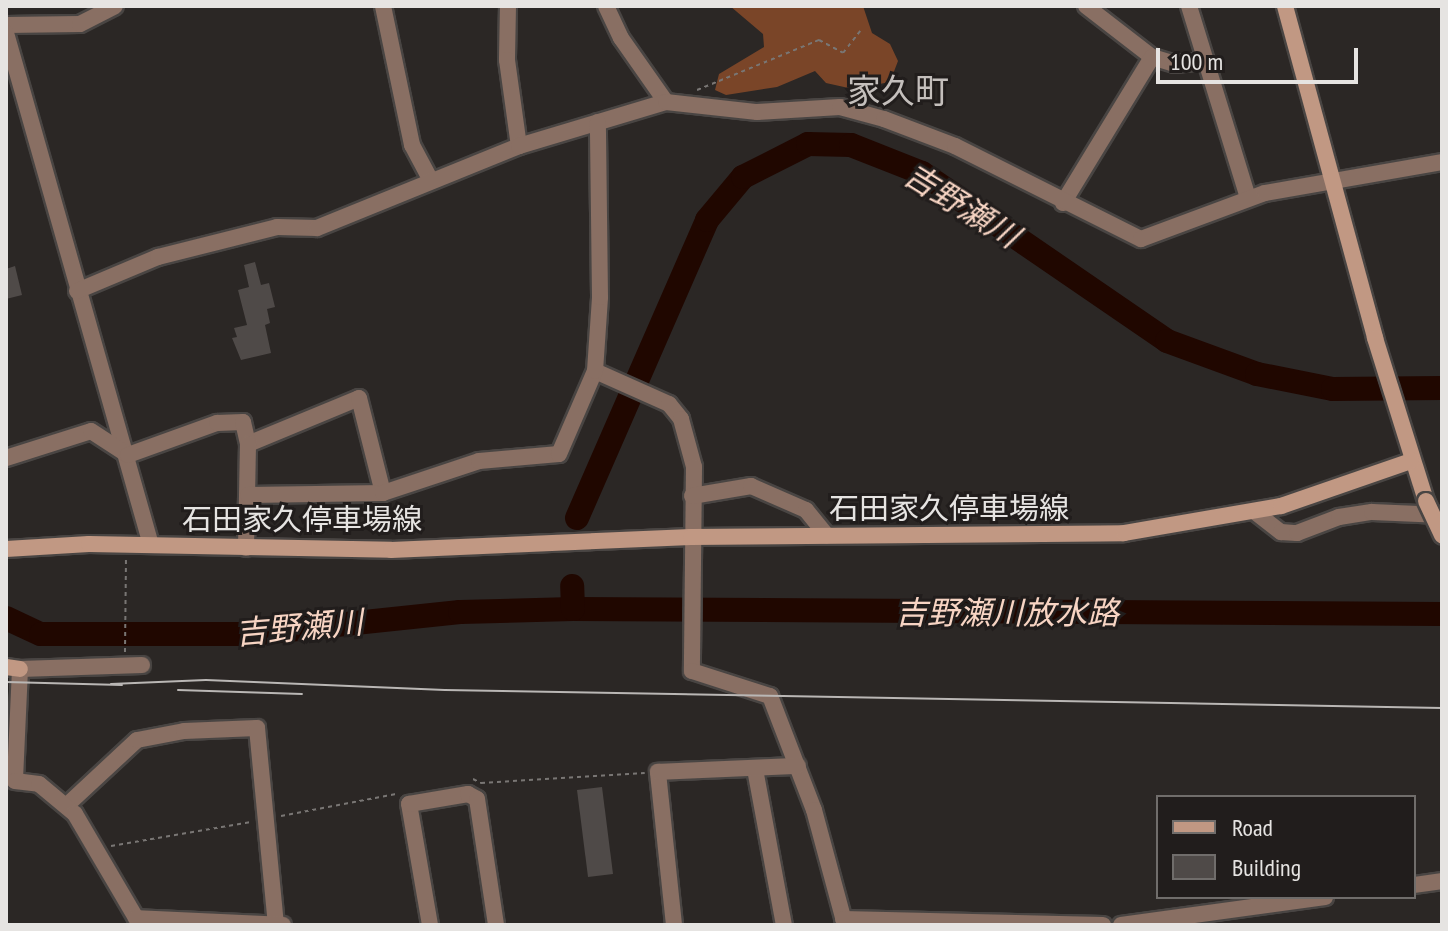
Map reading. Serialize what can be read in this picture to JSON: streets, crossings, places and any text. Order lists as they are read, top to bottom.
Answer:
{
  "streets": {
    "main road": ["石田家久停車場線"]
  },
  "districts": ["家久町"],
  "water": ["吉野瀬川", "吉野瀬川放水路"],
  "legend": ["Road", "Building"],
  "scale_bar": "100 m"
}
